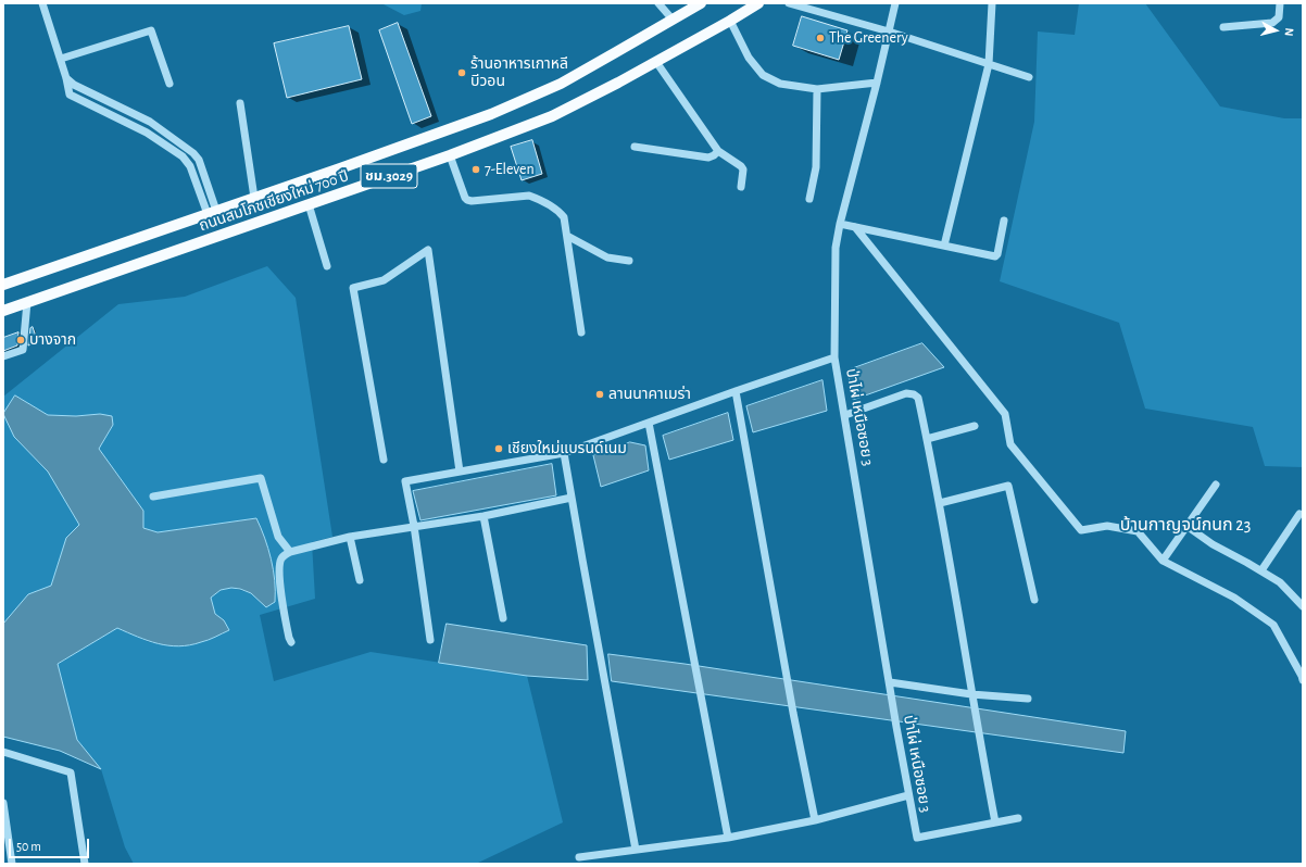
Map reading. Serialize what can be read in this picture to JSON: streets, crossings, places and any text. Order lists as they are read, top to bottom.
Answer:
{
  "streets": {
    "main road": ["ชม.3029", "ถนนสมโภชเชียงใหม่ 700 ปี"],
    "street": ["ป่าไผ่ เหนือซอย 3"]
  },
  "districts": ["บ้านกาญจน์กนก 23"],
  "places": [
    "The Greenery",
    "ร้านอาหารเกาหลี บีวอน",
    "7-Eleven",
    "บางจาก",
    "ลานนาคาเมร่า",
    "เชียงใหม่แบรนด์เนม"
  ],
  "scale_bar": "50 m",
  "north": "right"
}
